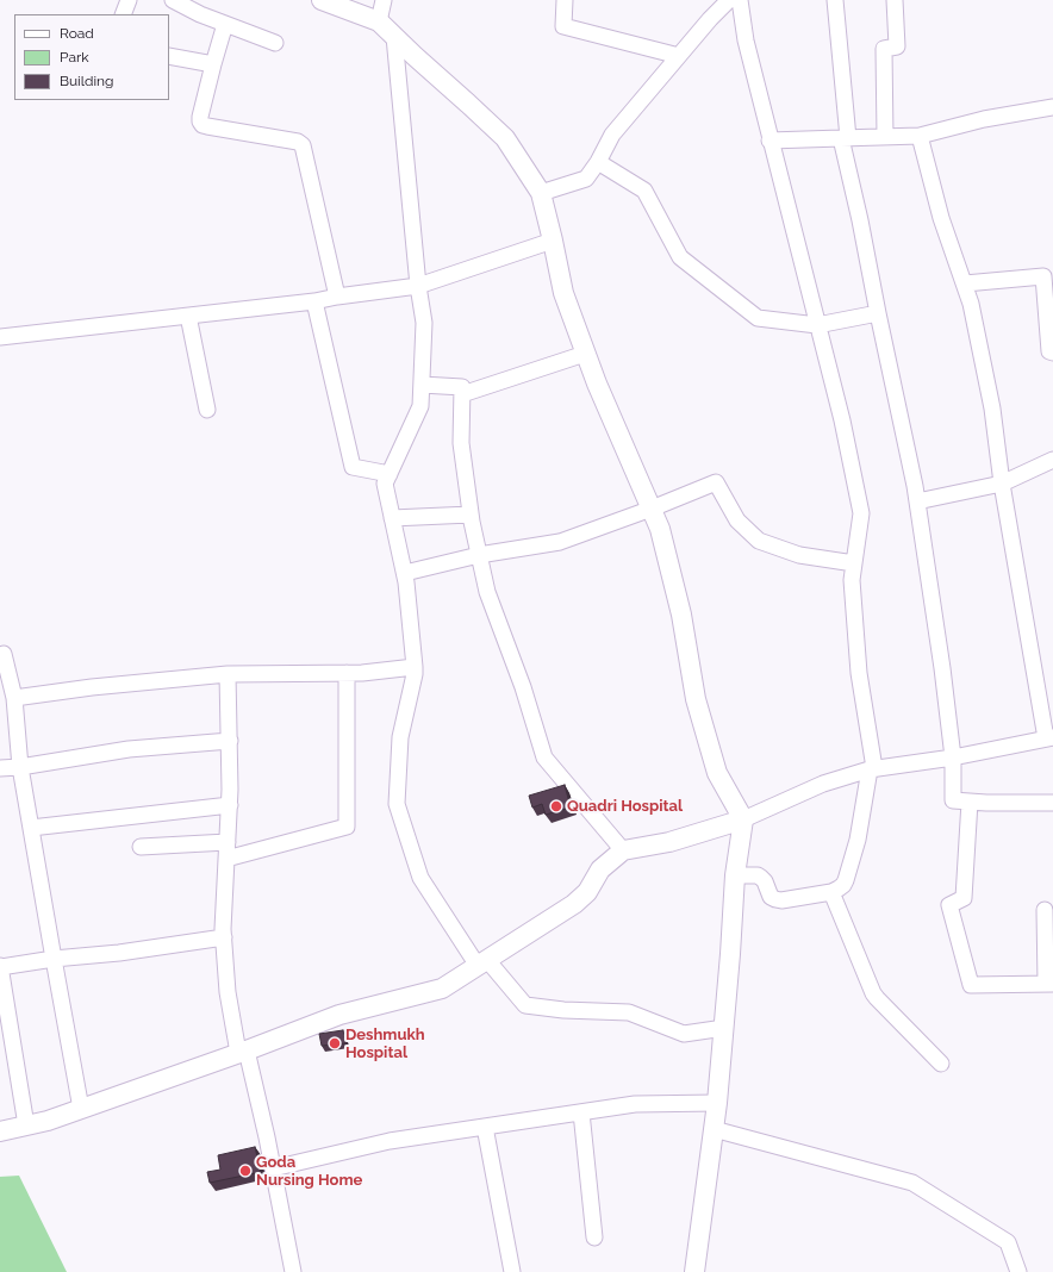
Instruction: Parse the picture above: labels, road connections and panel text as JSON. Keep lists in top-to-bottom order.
{
  "places": ["Quadri Hospital", "Deshmukh Hospital", "Goda Nursing Home"],
  "legend": ["Road", "Park", "Building"]
}
